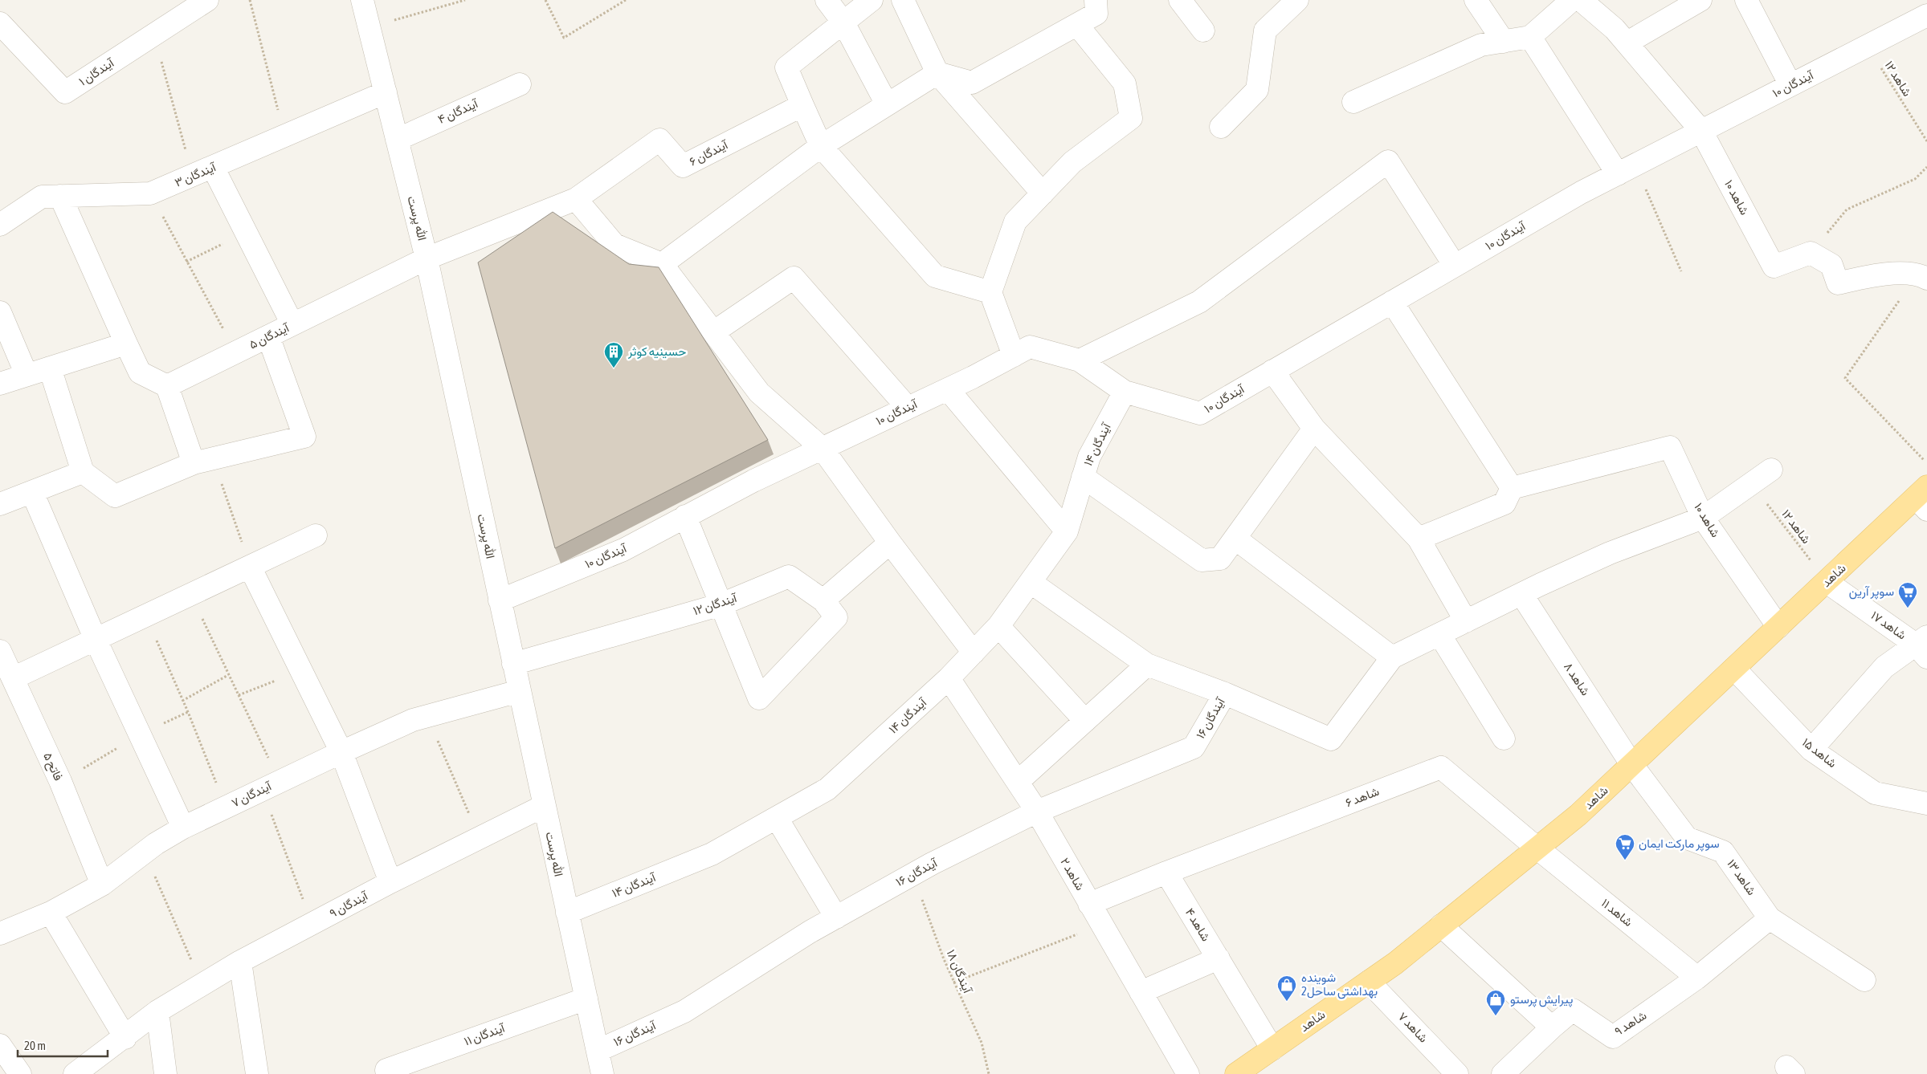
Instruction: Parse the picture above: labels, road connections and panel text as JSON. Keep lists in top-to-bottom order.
{
  "streets": {
    "main road": ["شاهد"],
    "street": [
      "آیندگان ۱",
      "آیندگان ۱۰",
      "آیندگان ۴",
      "آیندگان ۶",
      "آیندگان ۳",
      "شاهد ۱۰",
      "الله پرست",
      "آیندگان ۵",
      "آیندگان ۱۴",
      "آیندگان ۱۲",
      "شاهد ۱۷",
      "شاهد ۸",
      "آیندگان ۱۶",
      "شاهد ۱۵",
      "فاتح ۵",
      "آیندگان ۷",
      "شاهد ۶",
      "شاهد ۲",
      "شاهد ۱۳",
      "آیندگان ۹",
      "شاهد ۱۱",
      "شاهد ۴",
      "شاهد ۹",
      "شاهد ۷",
      "آیندگان ۱۱"
    ],
    "path": ["شاهد ۱۲", "آیندگان ۱۸"]
  },
  "crossings": [
    ["شاهد ۱۲", "آیندگان ۱۰"],
    ["شاهد ۱۲", "شاهد"],
    ["شاهد ۱۲", "شاهد ۱۷"],
    ["آیندگان ۱۰", "شاهد ۱۰"],
    ["آیندگان ۱۰", "الله پرست"],
    ["آیندگان ۱۰", "آیندگان ۱۴"],
    ["آیندگان ۴", "الله پرست"],
    ["آیندگان ۶", "الله پرست"],
    ["آیندگان ۶", "آیندگان ۵"],
    ["آیندگان ۳", "الله پرست"],
    ["شاهد ۱۰", "شاهد"],
    ["الله پرست", "آیندگان ۵"],
    ["الله پرست", "آیندگان ۱۴"],
    ["الله پرست", "آیندگان ۱۲"],
    ["الله پرست", "آیندگان ۱۶"],
    ["الله پرست", "آیندگان ۷"],
    ["الله پرست", "آیندگان ۹"],
    ["الله پرست", "آیندگان ۱۱"],
    ["آیندگان ۱۴", "شاهد ۲"],
    ["شاهد", "شاهد ۱۷"],
    ["شاهد", "شاهد ۸"],
    ["شاهد", "شاهد ۱۵"],
    ["شاهد", "شاهد ۶"],
    ["شاهد", "شاهد ۱۳"],
    ["شاهد", "شاهد ۱۱"],
    ["شاهد", "شاهد ۴"],
    ["شاهد", "شاهد ۷"],
    ["شاهد ۸", "شاهد ۱۳"],
    ["آیندگان ۱۶", "شاهد ۲"],
    ["آیندگان ۱۶", "آیندگان ۱۸"],
    ["فاتح ۵", "آیندگان ۷"],
    ["شاهد ۶", "شاهد ۱۱"],
    ["شاهد ۶", "شاهد ۴"],
    ["شاهد ۱۳", "شاهد ۹"],
    ["شاهد ۱۱", "شاهد ۹"]
  ],
  "places": {
    "building": ["حسینیه کوثر"],
    "supermarket": ["سوپر آرین", "سوپر مارکت ایمان"],
    "shop": ["شوینده بهداشتی ساحل2", "پیرایش پرستو"]
  },
  "scale_bar": "20 m"
}
